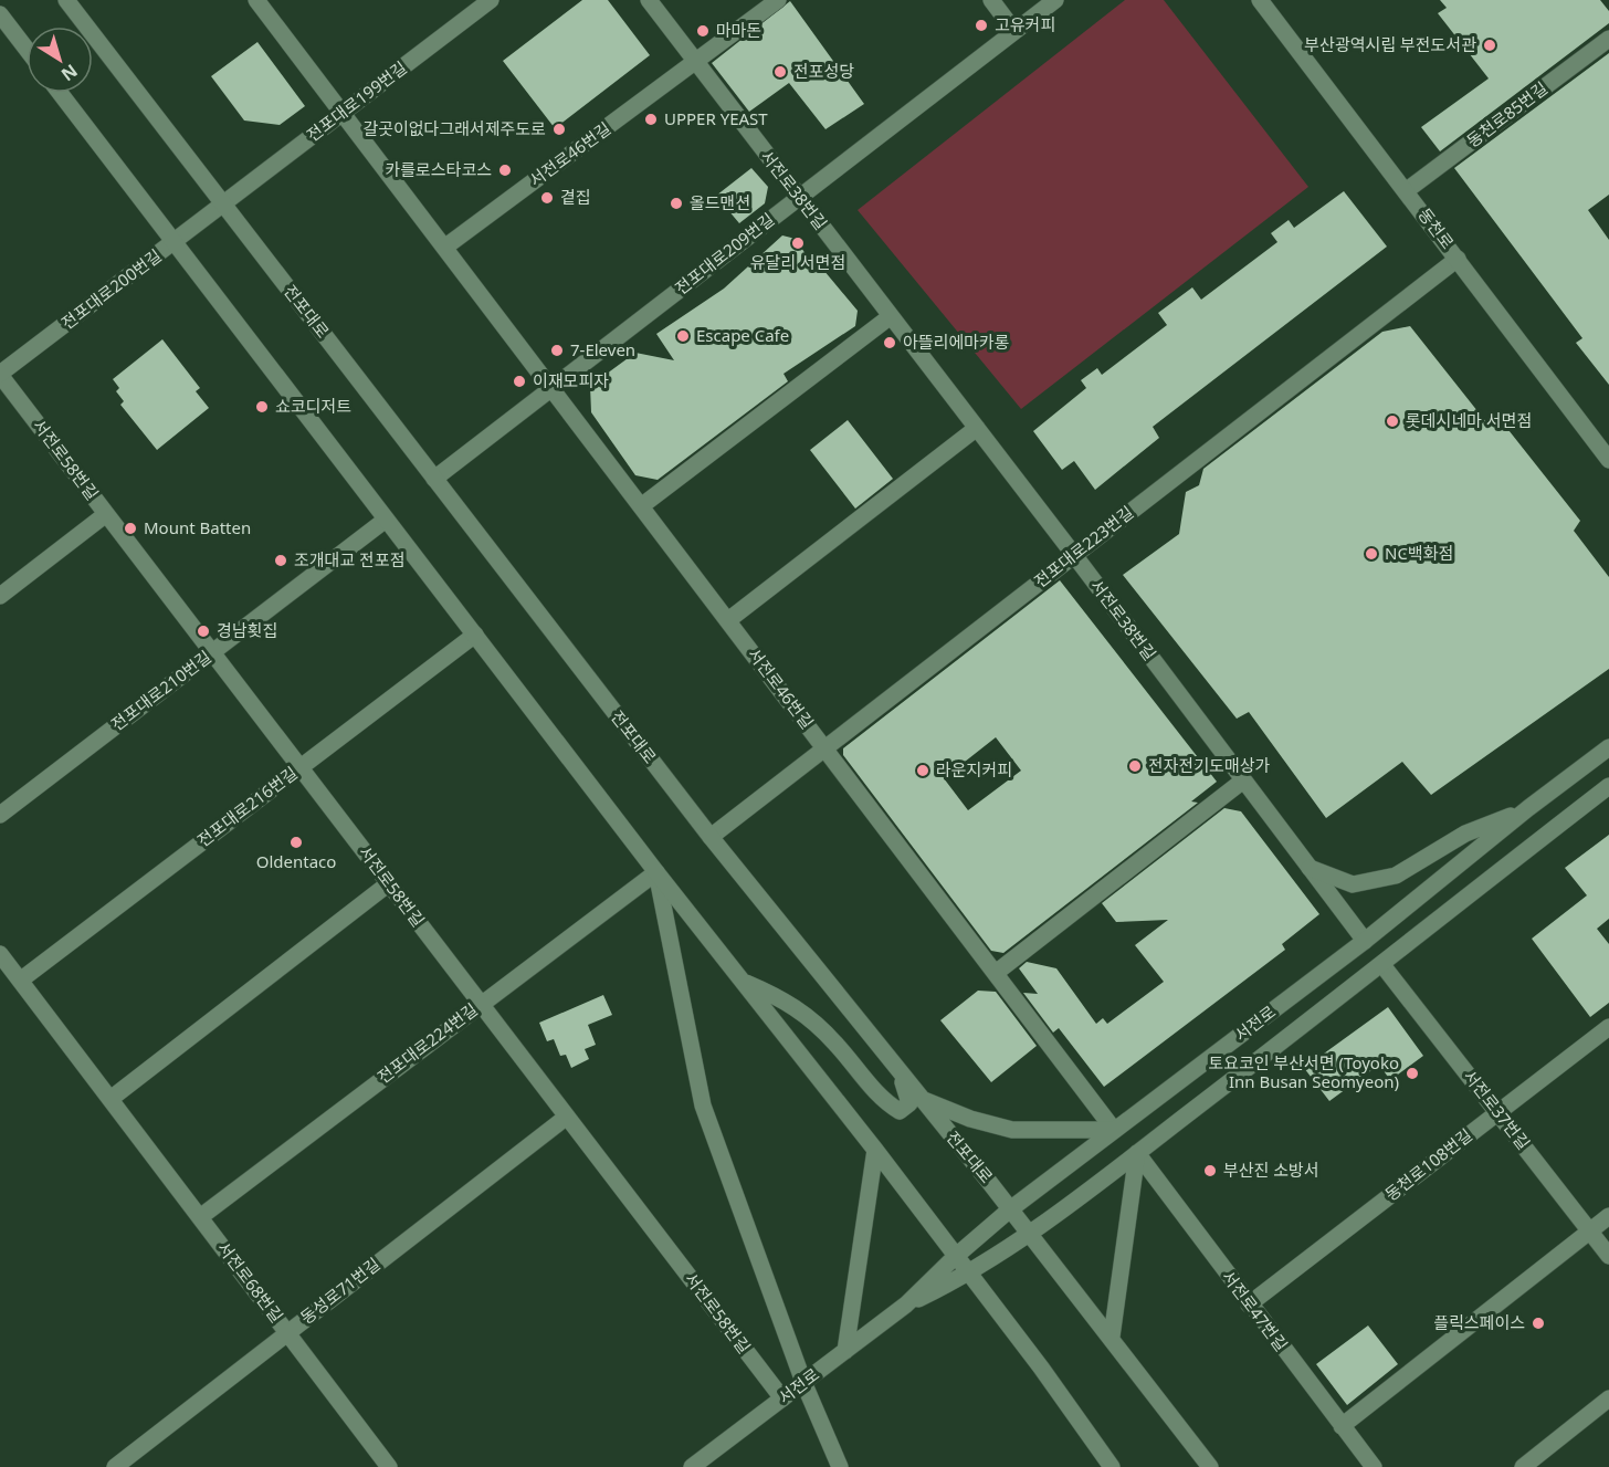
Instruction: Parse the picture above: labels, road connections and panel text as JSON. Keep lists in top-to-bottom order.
{
  "streets": {
    "street": [
      "전포대로199번길",
      "동천로85번길",
      "서전로46번길",
      "서전로38번길",
      "동천로",
      "전포대로209번길",
      "전포대로200번길",
      "전포대로",
      "서전로58번길",
      "전포대로223번길",
      "전포대로210번길",
      "전포대로216번길",
      "서전로",
      "전포대로224번길",
      "서전로37번길",
      "동천로108번길",
      "서전로68번길",
      "동성로71번길",
      "서전로47번길"
    ]
  },
  "crossings": [
    ["전포대로199번길", "서전로46번길"],
    ["전포대로199번길", "전포대로200번길"],
    ["전포대로199번길", "전포대로"],
    ["동천로85번길", "동천로"],
    ["서전로46번길", "서전로38번길"],
    ["서전로46번길", "전포대로209번길"],
    ["서전로46번길", "전포대로223번길"],
    ["서전로46번길", "서전로"],
    ["서전로38번길", "전포대로209번길"],
    ["서전로38번길", "전포대로223번길"],
    ["서전로38번길", "서전로"],
    ["동천로", "전포대로223번길"],
    ["전포대로209번길", "전포대로"],
    ["전포대로200번길", "전포대로"],
    ["전포대로200번길", "서전로58번길"],
    ["전포대로", "전포대로223번길"],
    ["전포대로", "서전로"],
    ["서전로58번길", "전포대로210번길"],
    ["서전로58번길", "전포대로216번길"],
    ["서전로58번길", "서전로"],
    ["서전로58번길", "전포대로224번길"],
    ["서전로58번길", "동성로71번길"],
    ["전포대로216번길", "서전로68번길"],
    ["서전로", "서전로37번길"],
    ["서전로", "서전로47번길"],
    ["전포대로224번길", "서전로68번길"],
    ["서전로37번길", "동천로108번길"],
    ["동천로108번길", "서전로47번길"],
    ["서전로68번길", "동성로71번길"]
  ],
  "places": [
    "고유커피",
    "마마돈",
    "부산광역시립 부전도서관",
    "전포성당",
    "UPPER YEAST",
    "갈곳이없다그래서제주도로",
    "카를로스타코스",
    "곁집",
    "올드맨션",
    "유달리 서면점",
    "Escape Cafe",
    "아뜰리에마카롱",
    "7-Eleven",
    "이재모피자",
    "쇼코디저트",
    "롯데시네마 서면점",
    "Mount Batten",
    "NC백화점",
    "조개대교 전포점",
    "경남횟집",
    "전자전기도매상가",
    "라운지커피",
    "Oldentaco",
    "토요코인 부산서면 (Toyoko Inn Busan Seomyeon)",
    "부산진 소방서",
    "플릭스페이스"
  ],
  "north": "bottom right"
}
